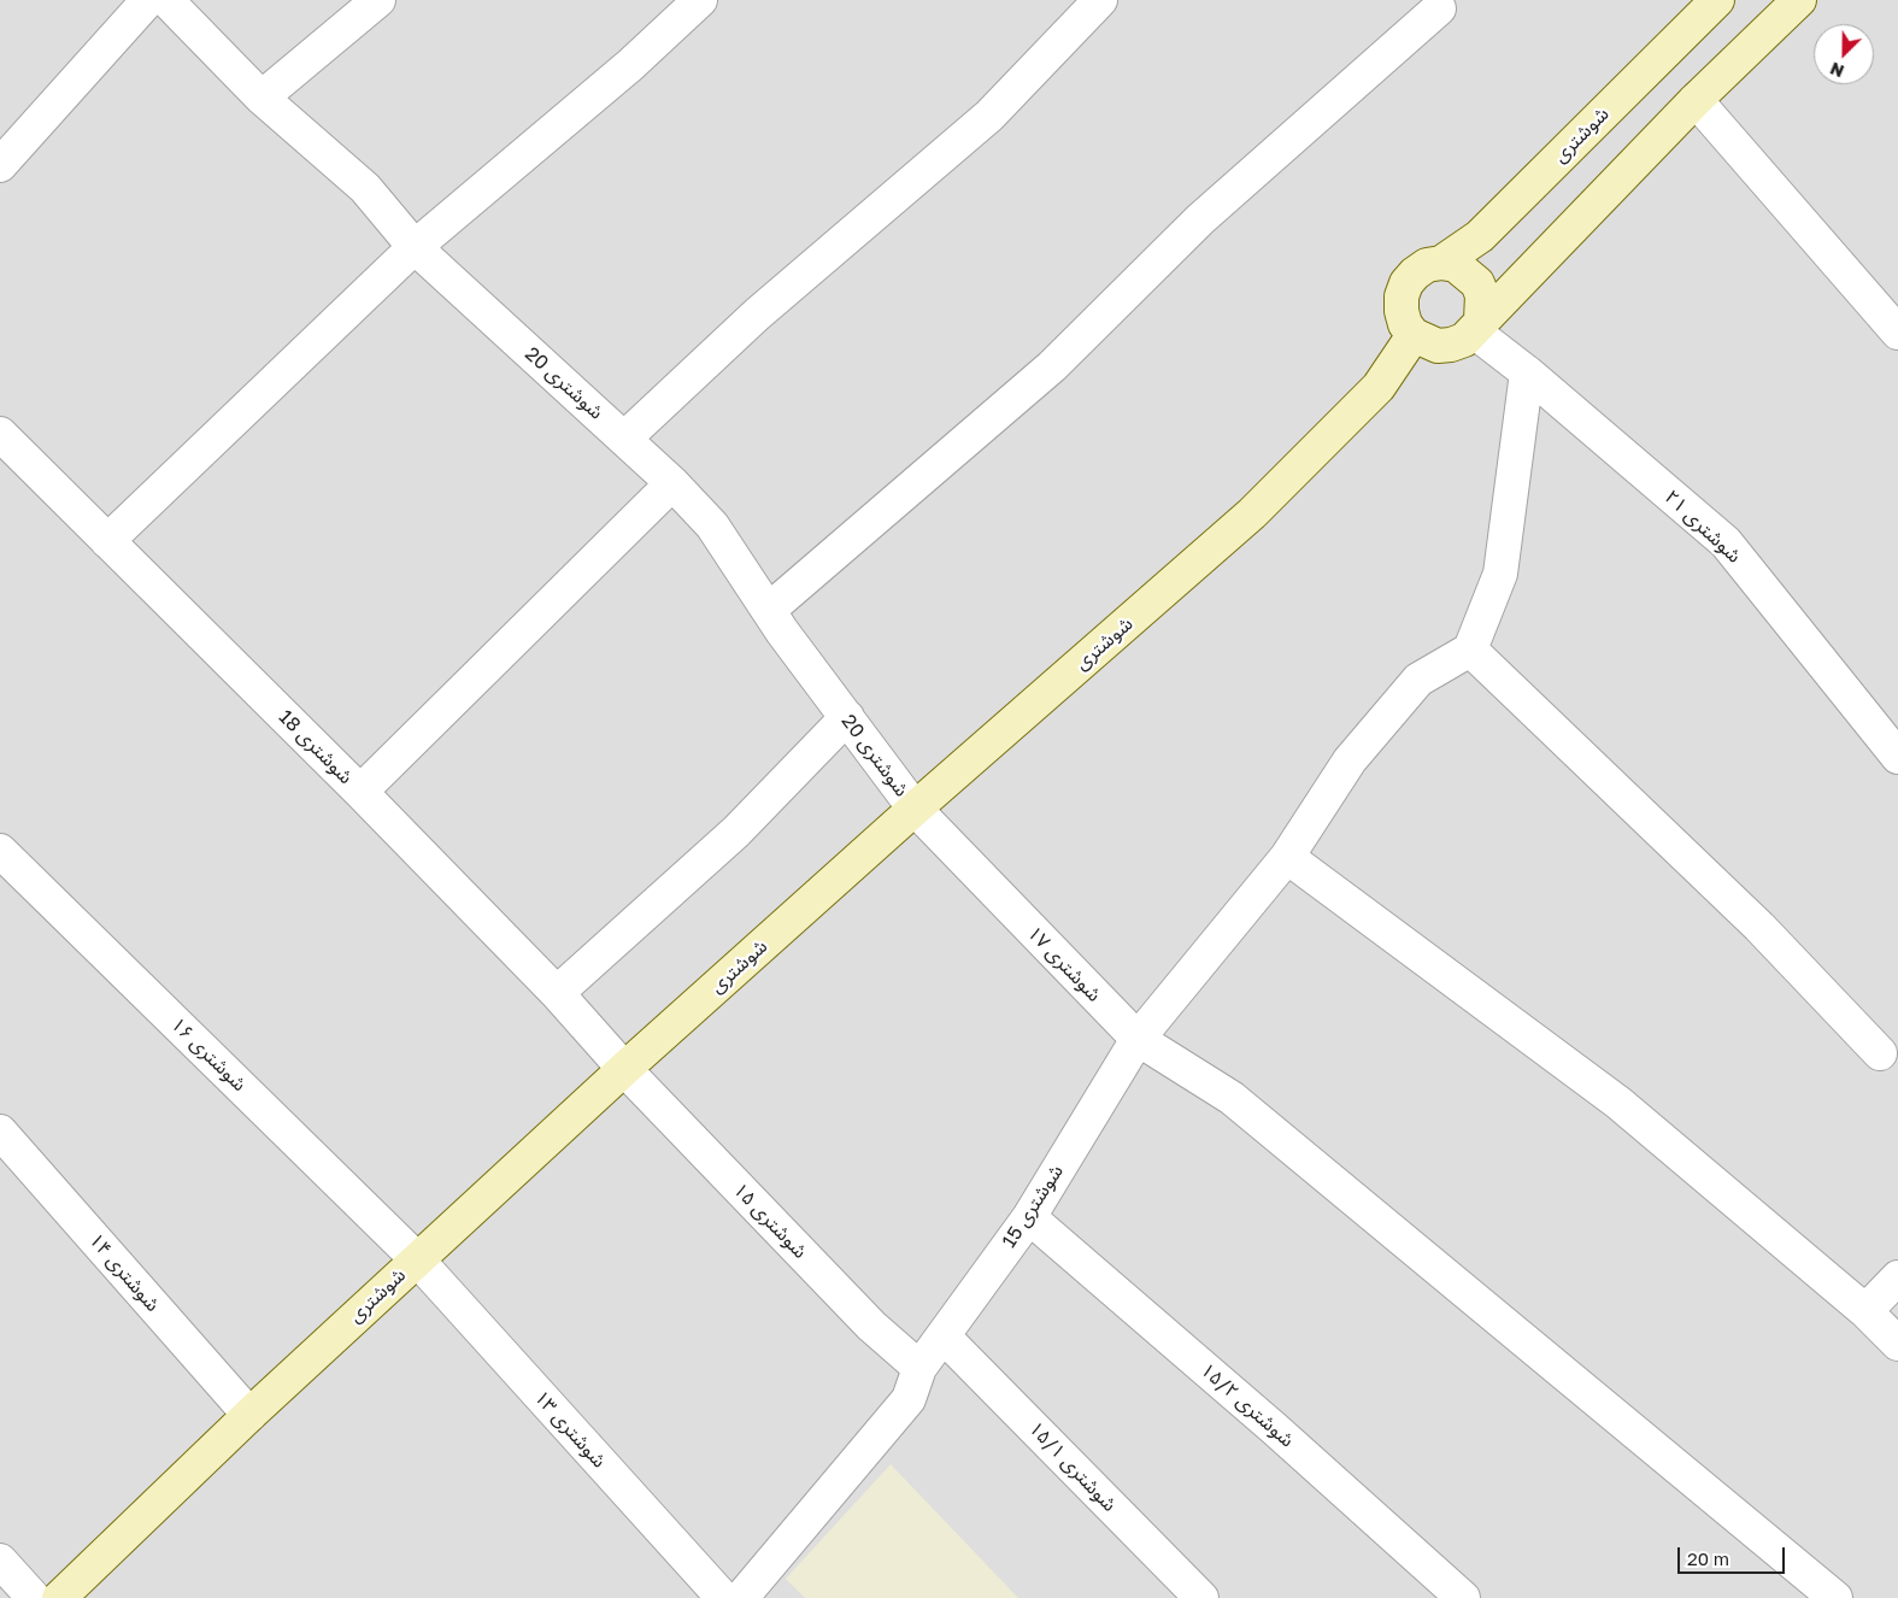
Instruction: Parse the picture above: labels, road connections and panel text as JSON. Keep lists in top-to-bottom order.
{
  "streets": {
    "street": [
      "شوشتری",
      "شوشتری 20",
      "شوشتری ۲۱",
      "شوشتری 18",
      "شوشتری ۱۷",
      "شوشتری ۱۶",
      "شوشتری 15",
      "شوشتری ۱۵",
      "شوشتری ۱۴",
      "شوشتری ۱۵/۲",
      "شوشتری ۱۳",
      "شوشتری ۱۵/۱"
    ]
  },
  "crossings": [
    ["شوشتری", "شوشتری 20"],
    ["شوشتری", "شوشتری ۲۱"],
    ["شوشتری", "شوشتری 18"],
    ["شوشتری", "شوشتری ۱۷"],
    ["شوشتری", "شوشتری ۱۶"],
    ["شوشتری", "شوشتری ۱۵"],
    ["شوشتری", "شوشتری ۱۴"],
    ["شوشتری", "شوشتری ۱۳"],
    ["شوشتری 20", "شوشتری ۱۷"],
    ["شوشتری 18", "شوشتری ۱۵"],
    ["شوشتری ۱۷", "شوشتری 15"],
    ["شوشتری ۱۶", "شوشتری ۱۳"],
    ["شوشتری 15", "شوشتری ۱۵"],
    ["شوشتری 15", "شوشتری ۱۵/۲"],
    ["شوشتری 15", "شوشتری ۱۵/۱"]
  ],
  "scale_bar": "20 m",
  "north": "bottom left"
}
